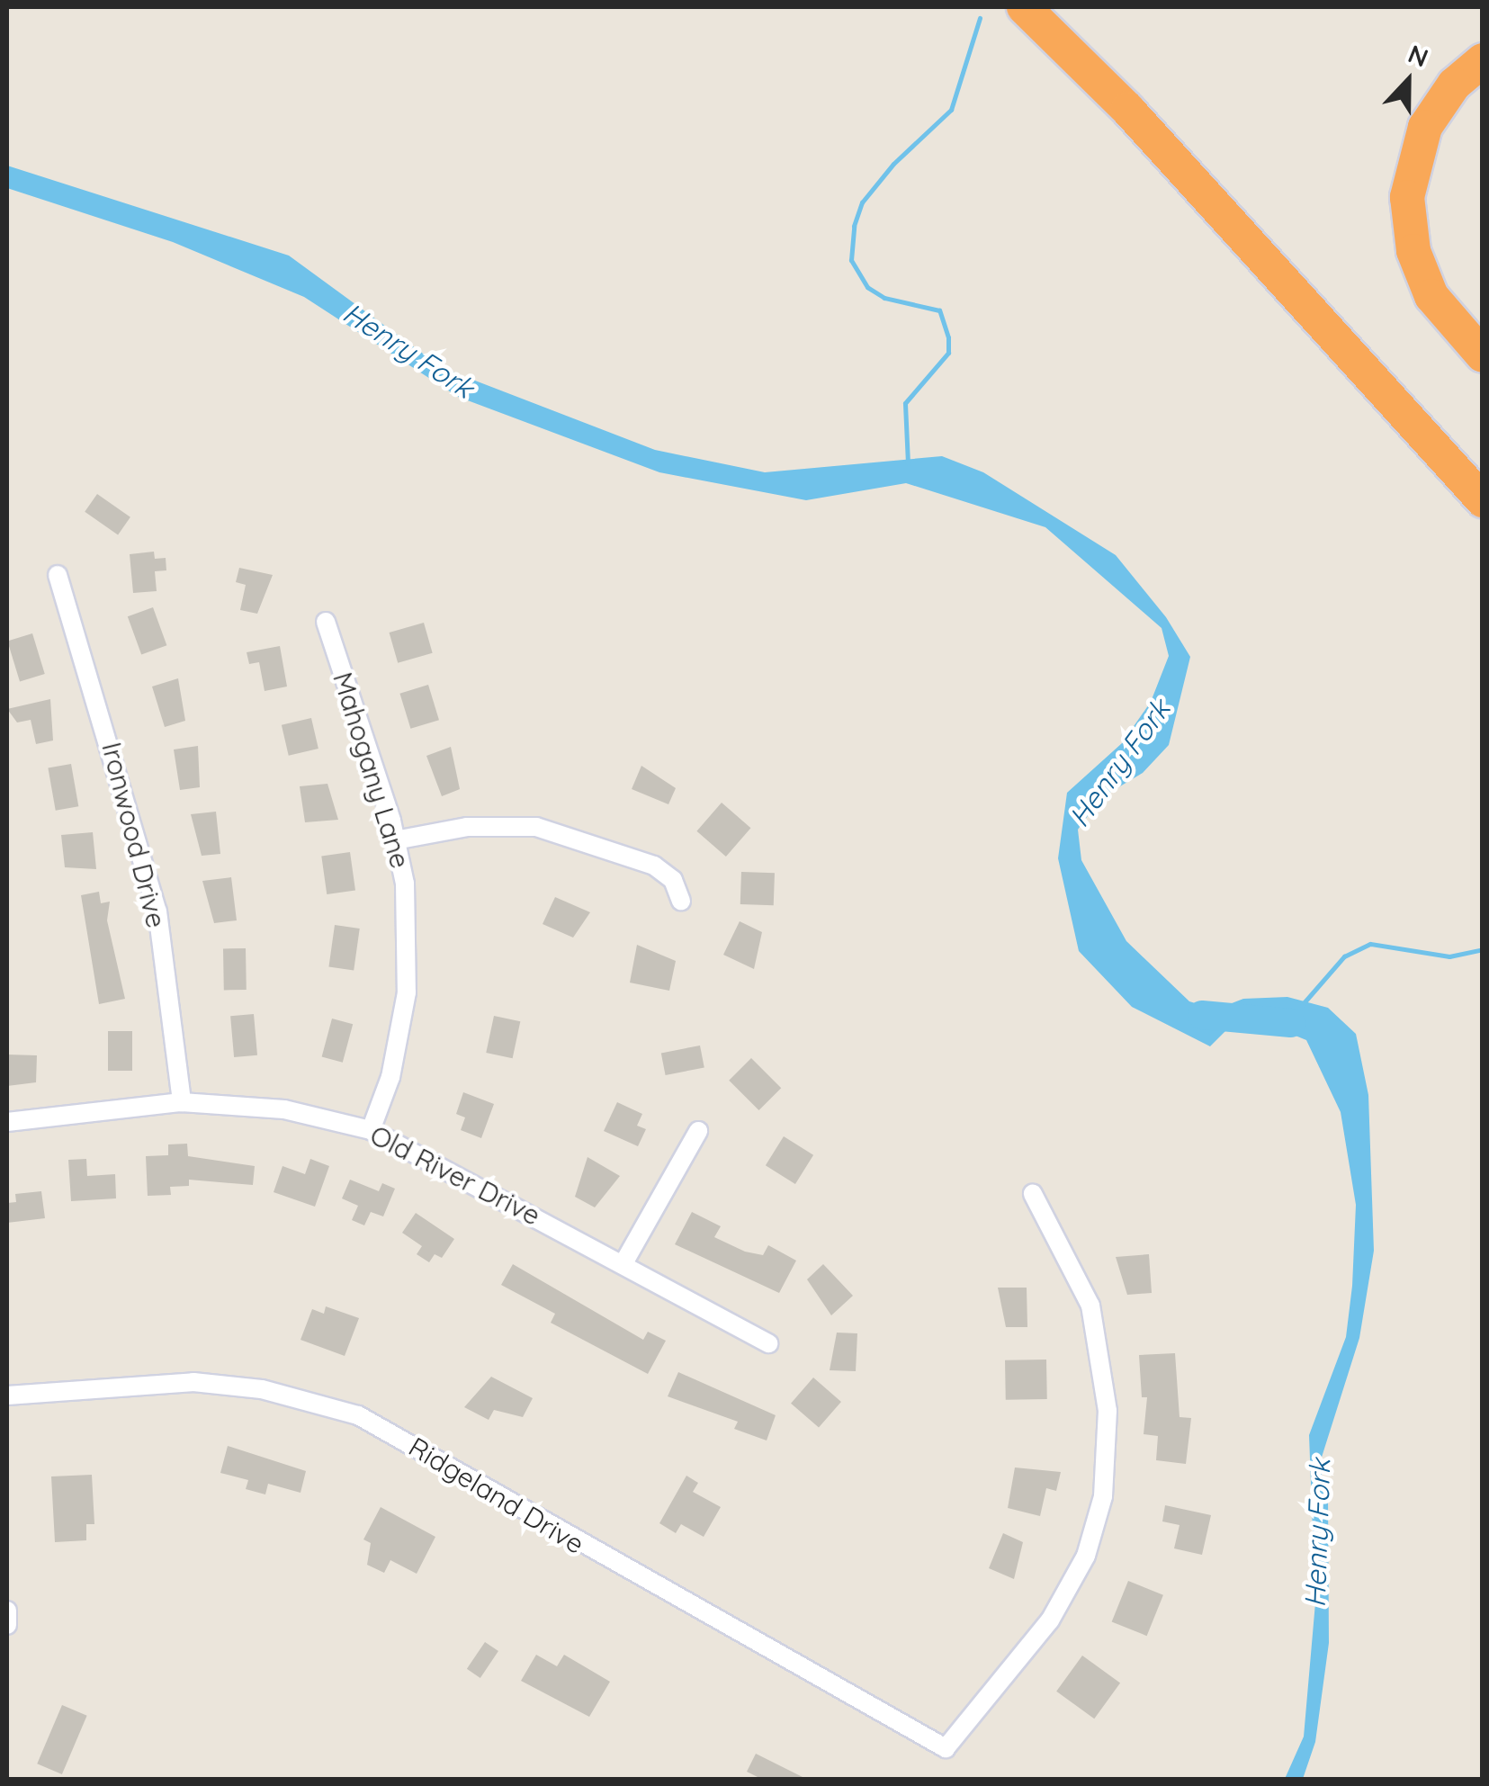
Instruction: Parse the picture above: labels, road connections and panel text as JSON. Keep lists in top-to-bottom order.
{
  "streets": {
    "street": [
      "Mahogany Lane",
      "Ironwood Drive",
      "Old River Drive",
      "Ridgeland Drive"
    ]
  },
  "crossings": [
    ["Mahogany Lane", "Old River Drive"],
    ["Ironwood Drive", "Old River Drive"]
  ],
  "water": ["Henry Fork"],
  "north": "top"
}
